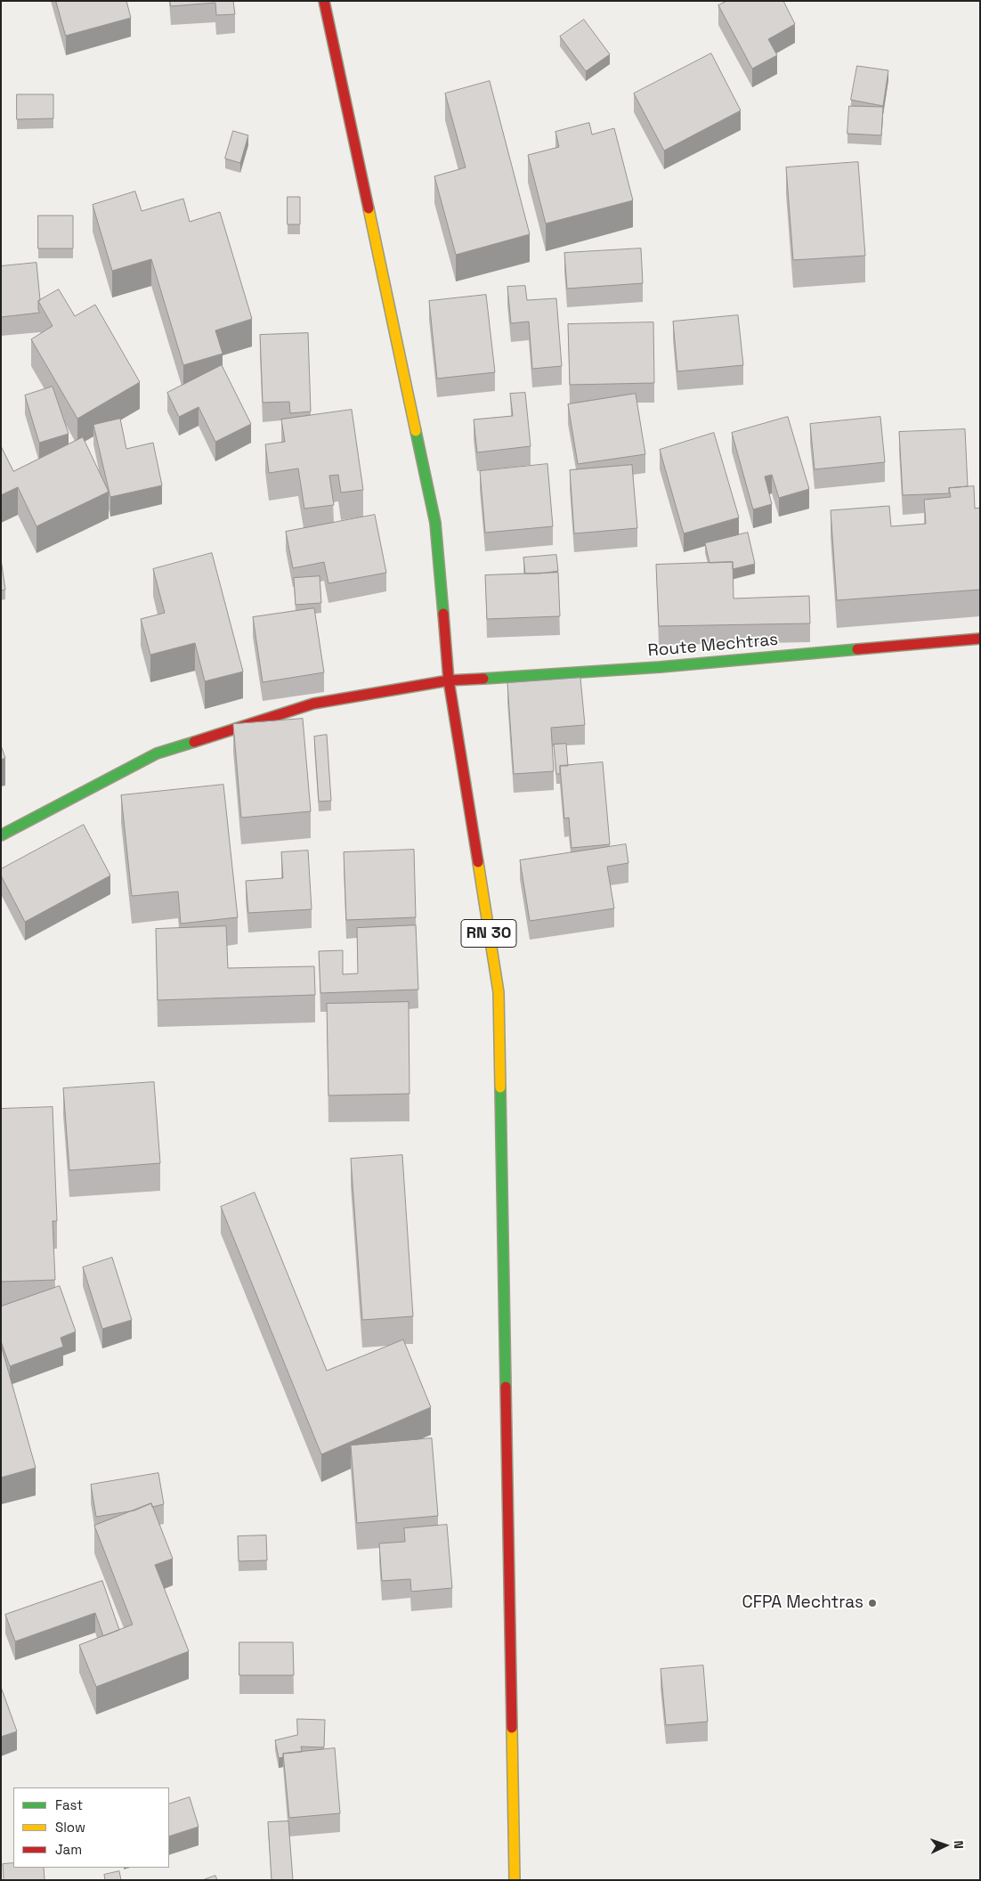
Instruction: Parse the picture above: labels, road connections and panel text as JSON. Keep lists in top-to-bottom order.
{
  "streets": {
    "main road": ["Route Mechtras", "RN 30"]
  },
  "crossings": [
    ["Route Mechtras", "RN 30"]
  ],
  "places": ["CFPA Mechtras"],
  "legend": ["Fast", "Slow", "Jam"],
  "north": "right"
}
